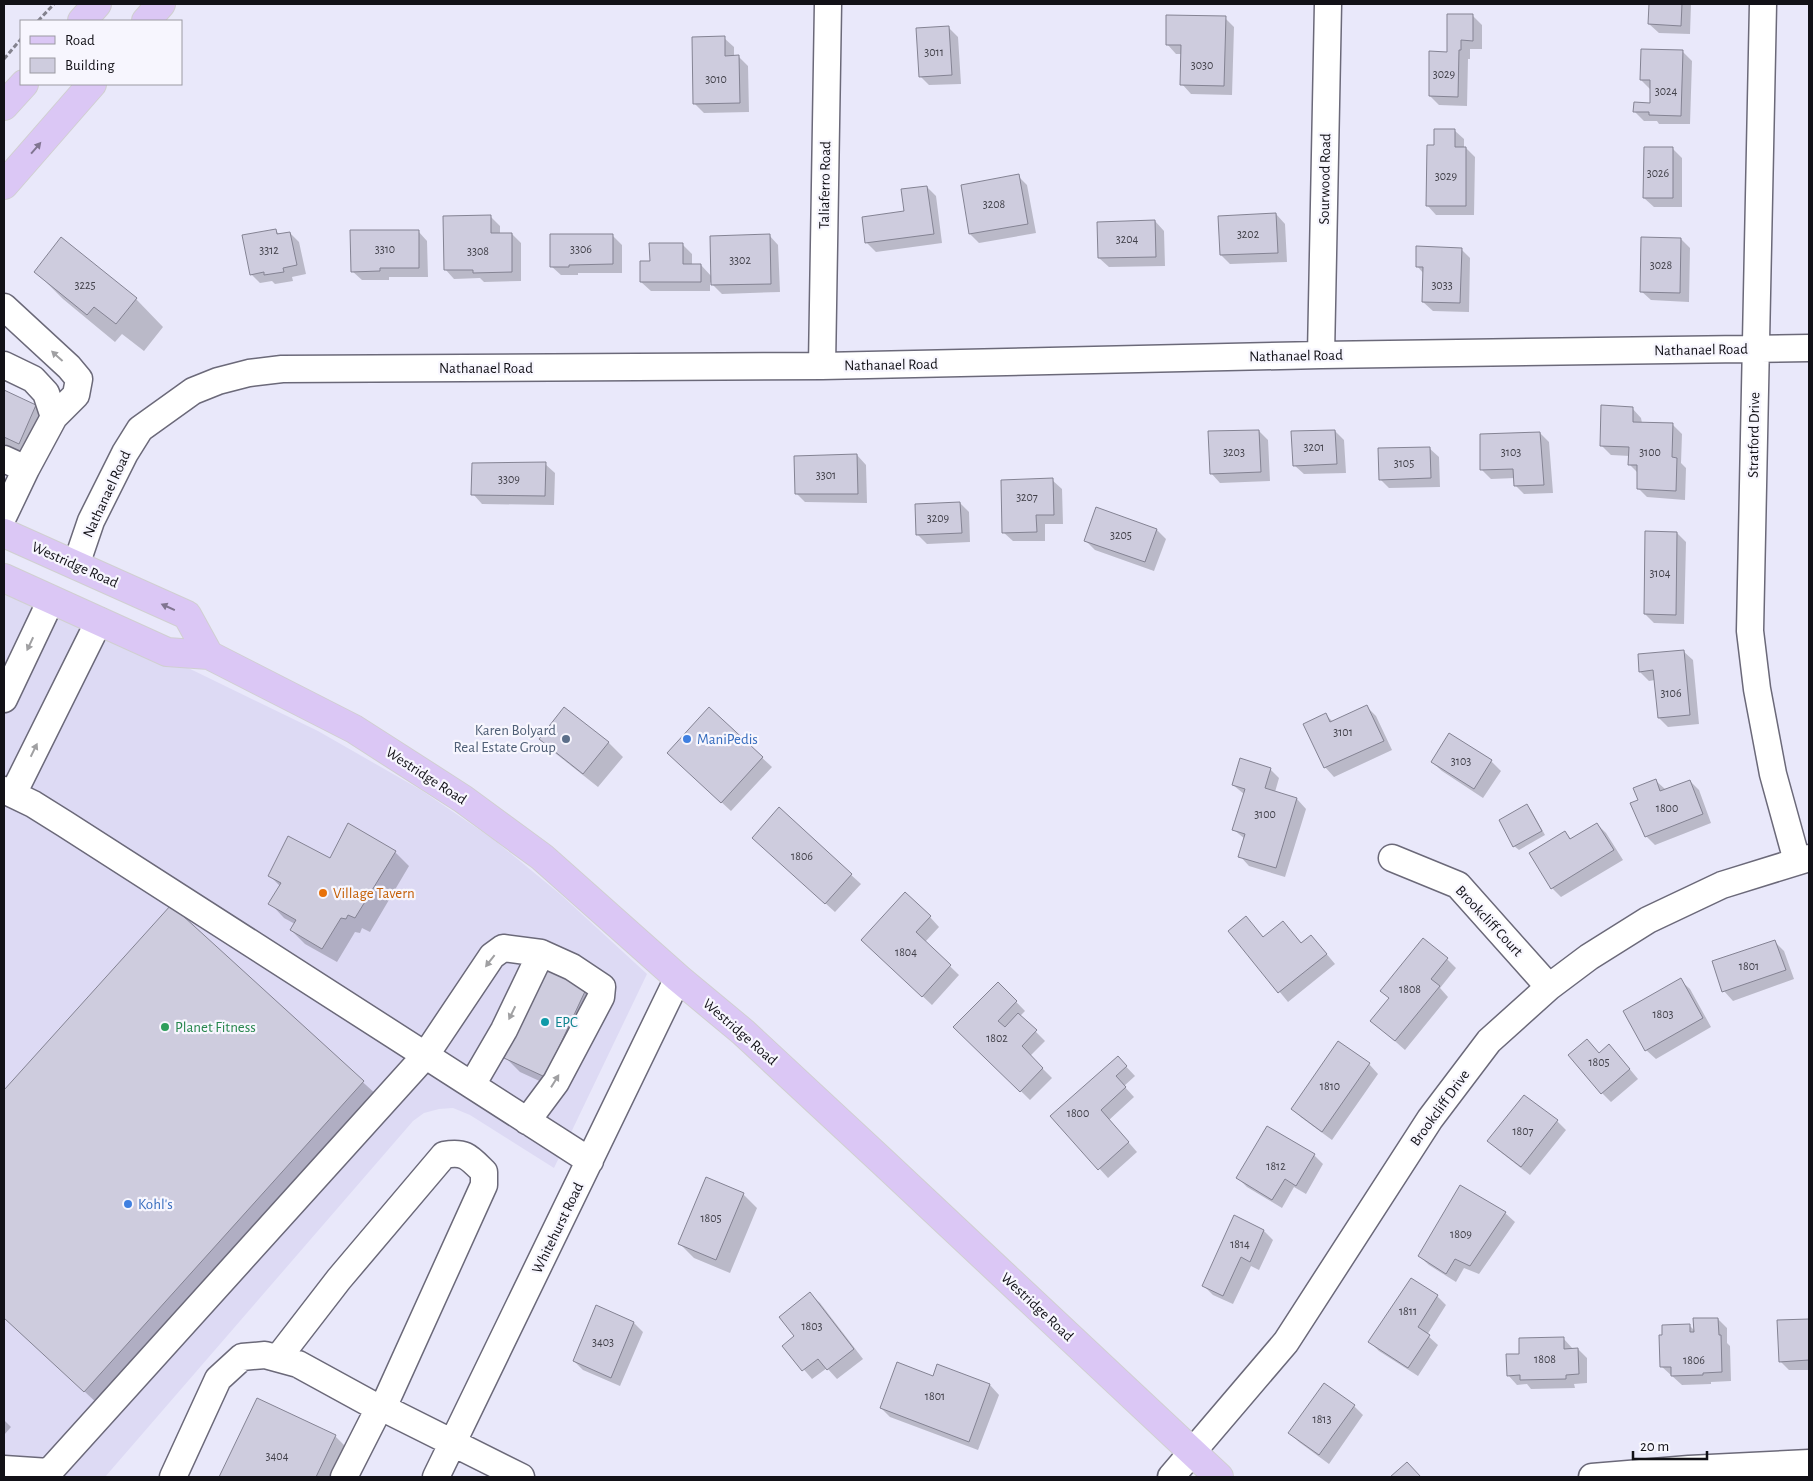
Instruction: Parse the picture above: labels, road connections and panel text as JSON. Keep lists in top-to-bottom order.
{
  "streets": {
    "main road": ["Westridge Road"],
    "street": [
      "Sourwood Road",
      "Taliaferro Road",
      "Nathanael Road",
      "Stratford Drive",
      "Brookcliff Court",
      "Brookcliff Drive",
      "Whitehurst Road"
    ]
  },
  "crossings": [
    ["Sourwood Road", "Nathanael Road"],
    ["Taliaferro Road", "Nathanael Road"],
    ["Nathanael Road", "Stratford Drive"],
    ["Nathanael Road", "Westridge Road"],
    ["Stratford Drive", "Brookcliff Drive"],
    ["Westridge Road", "Brookcliff Drive"],
    ["Westridge Road", "Whitehurst Road"],
    ["Brookcliff Court", "Brookcliff Drive"]
  ],
  "places": [
    "Karen Bolyard Real Estate Group",
    "ManiPedis",
    "Village Tavern",
    "EPC",
    "Planet Fitness",
    "Kohl's"
  ],
  "house_numbers": [
    "3011",
    "3030",
    "3029",
    "3010",
    "3024",
    "3026",
    "3029",
    "3208",
    "3202",
    "3204",
    "3310",
    "3306",
    "3312",
    "3308",
    "3302",
    "3028",
    "3225",
    "3033",
    "3201",
    "3203",
    "3103",
    "3100",
    "3105",
    "3301",
    "3309",
    "3207",
    "3209",
    "3205",
    "3104",
    "3106",
    "3101",
    "3103",
    "1800",
    "3100",
    "1806",
    "1804",
    "1801",
    "1808",
    "1803",
    "1802",
    "1805",
    "1810",
    "1800",
    "1807",
    "1812",
    "1805",
    "1809",
    "1814",
    "1811",
    "1803",
    "3403",
    "1808",
    "1806",
    "1801",
    "1813",
    "3404"
  ],
  "legend": ["Road", "Building"],
  "scale_bar": "20 m"
}
